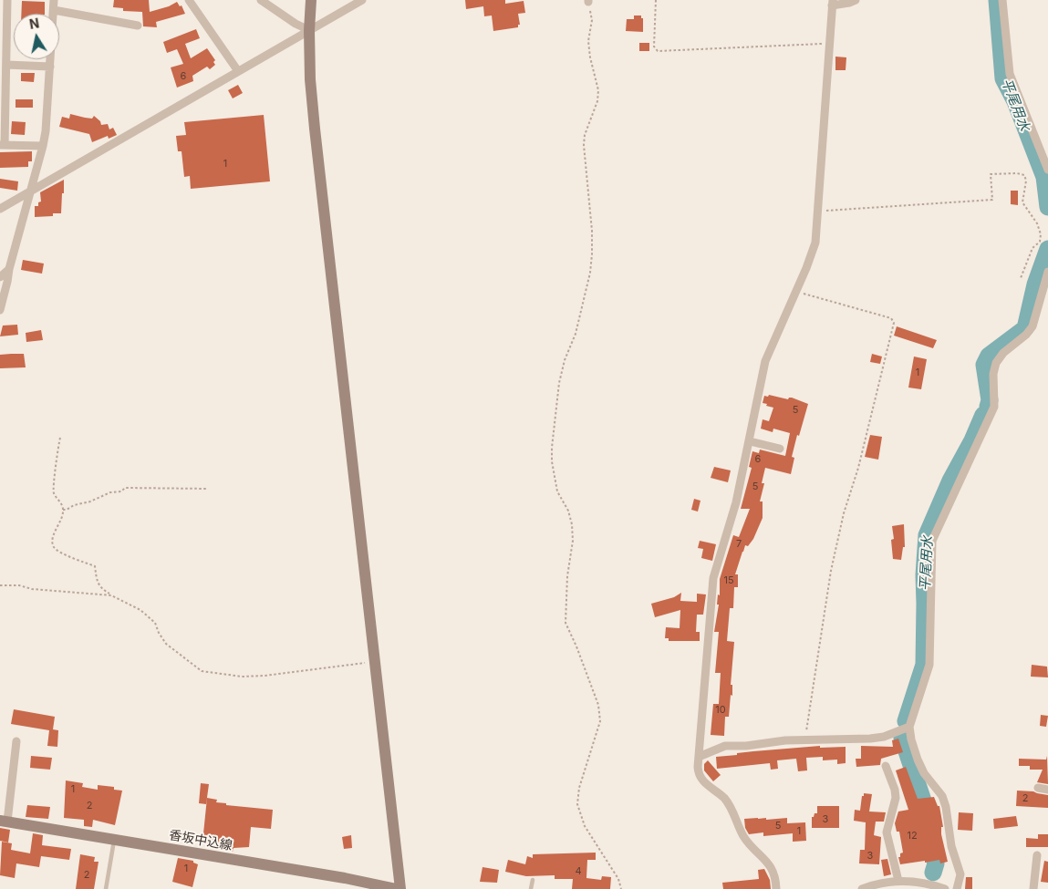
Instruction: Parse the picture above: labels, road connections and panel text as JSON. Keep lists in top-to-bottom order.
{
  "streets": {
    "street": ["香坂中込線"]
  },
  "water": ["平尾用水"],
  "house_numbers": [
    "6",
    "1",
    "1",
    "5",
    "6",
    "5",
    "7",
    "15",
    "10",
    "1",
    "2",
    "2",
    "3",
    "5",
    "1",
    "12",
    "3",
    "1",
    "4",
    "2"
  ],
  "north": "top"
}
